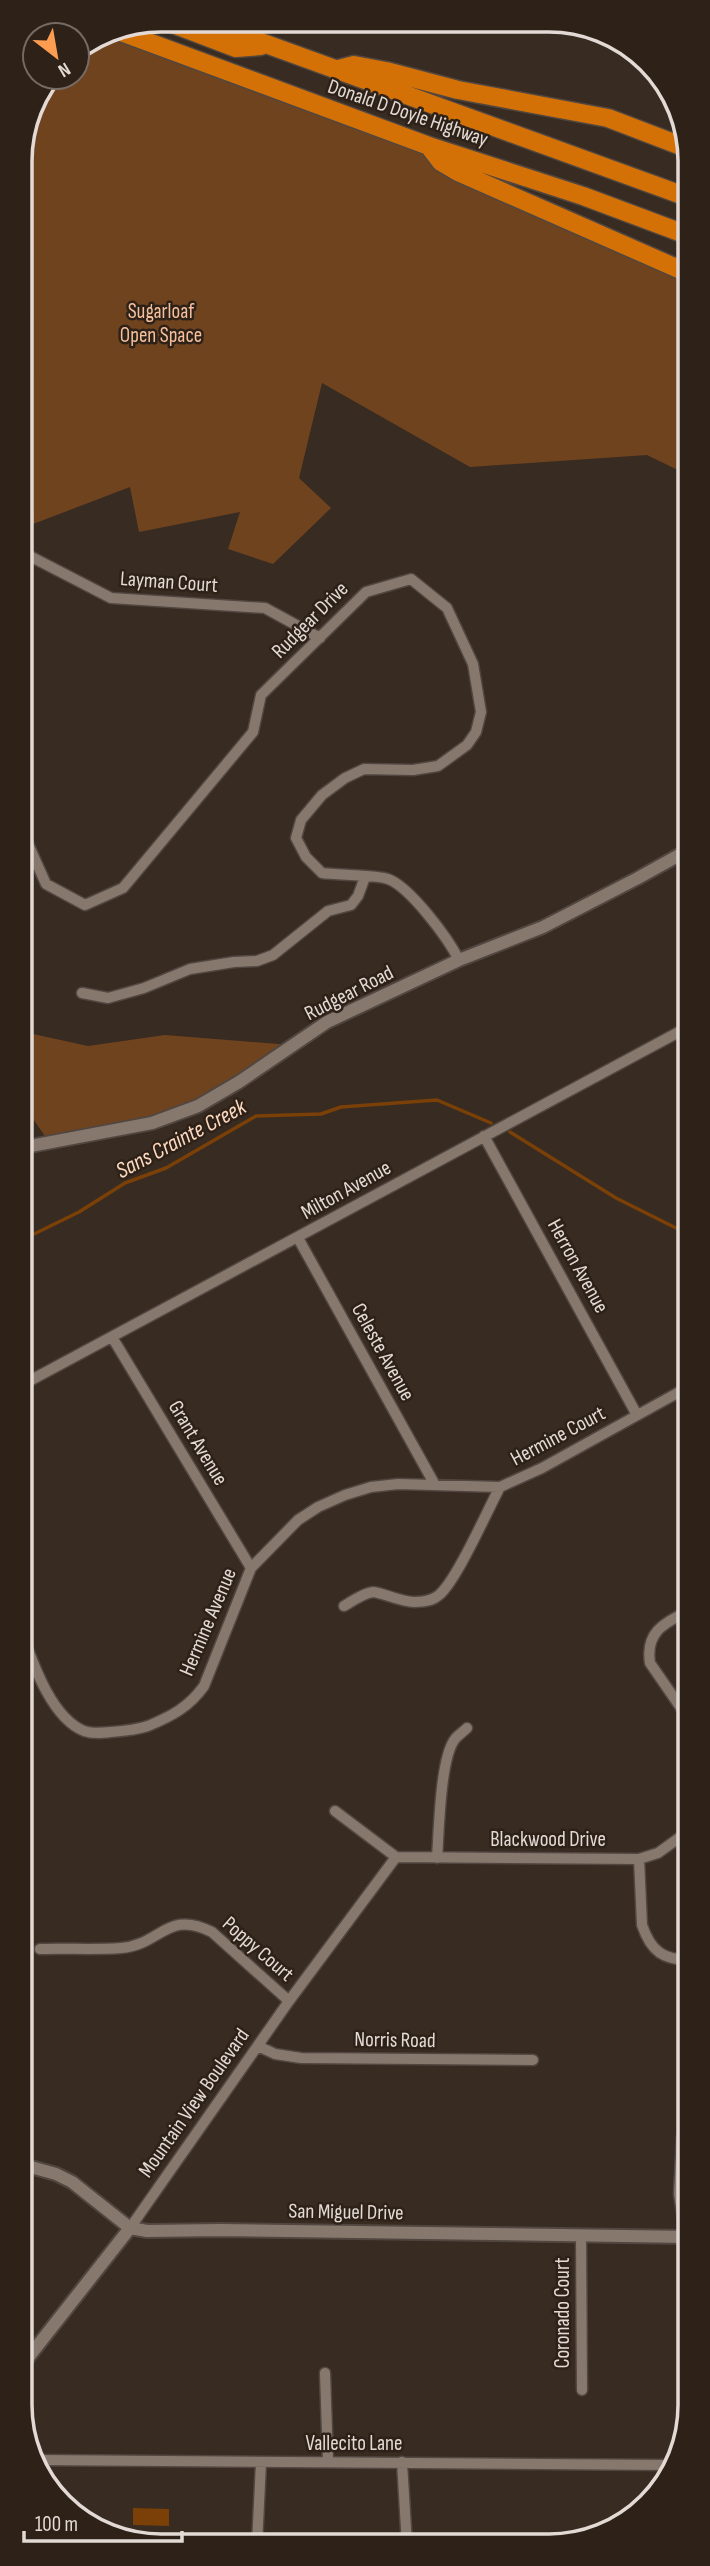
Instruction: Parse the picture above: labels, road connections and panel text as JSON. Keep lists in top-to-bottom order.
{
  "streets": {
    "highway": ["Donald D Doyle Highway"],
    "street": [
      "Layman Court",
      "Rudgear Drive",
      "Rudgear Road",
      "Milton Avenue",
      "Herron Avenue",
      "Celeste Avenue",
      "Hermine Court",
      "Grant Avenue",
      "Hermine Avenue",
      "Blackwood Drive",
      "Poppy Court",
      "Norris Road",
      "Mountain View Boulevard",
      "San Miguel Drive",
      "Coronado Court",
      "Vallecito Lane"
    ]
  },
  "crossings": [
    ["Layman Court", "Rudgear Drive"],
    ["Rudgear Drive", "Rudgear Road"],
    ["Milton Avenue", "Herron Avenue"],
    ["Milton Avenue", "Celeste Avenue"],
    ["Milton Avenue", "Grant Avenue"],
    ["Herron Avenue", "Hermine Court"],
    ["Celeste Avenue", "Hermine Court"],
    ["Celeste Avenue", "Hermine Avenue"],
    ["Hermine Court", "Hermine Avenue"],
    ["Grant Avenue", "Hermine Avenue"],
    ["Blackwood Drive", "Mountain View Boulevard"],
    ["Poppy Court", "Mountain View Boulevard"],
    ["Norris Road", "Mountain View Boulevard"],
    ["Mountain View Boulevard", "San Miguel Drive"],
    ["San Miguel Drive", "Coronado Court"]
  ],
  "water": ["Sans Crainte Creek"],
  "parks": ["Sugarloaf Open Space"],
  "scale_bar": "100 m",
  "north": "bottom right"
}
